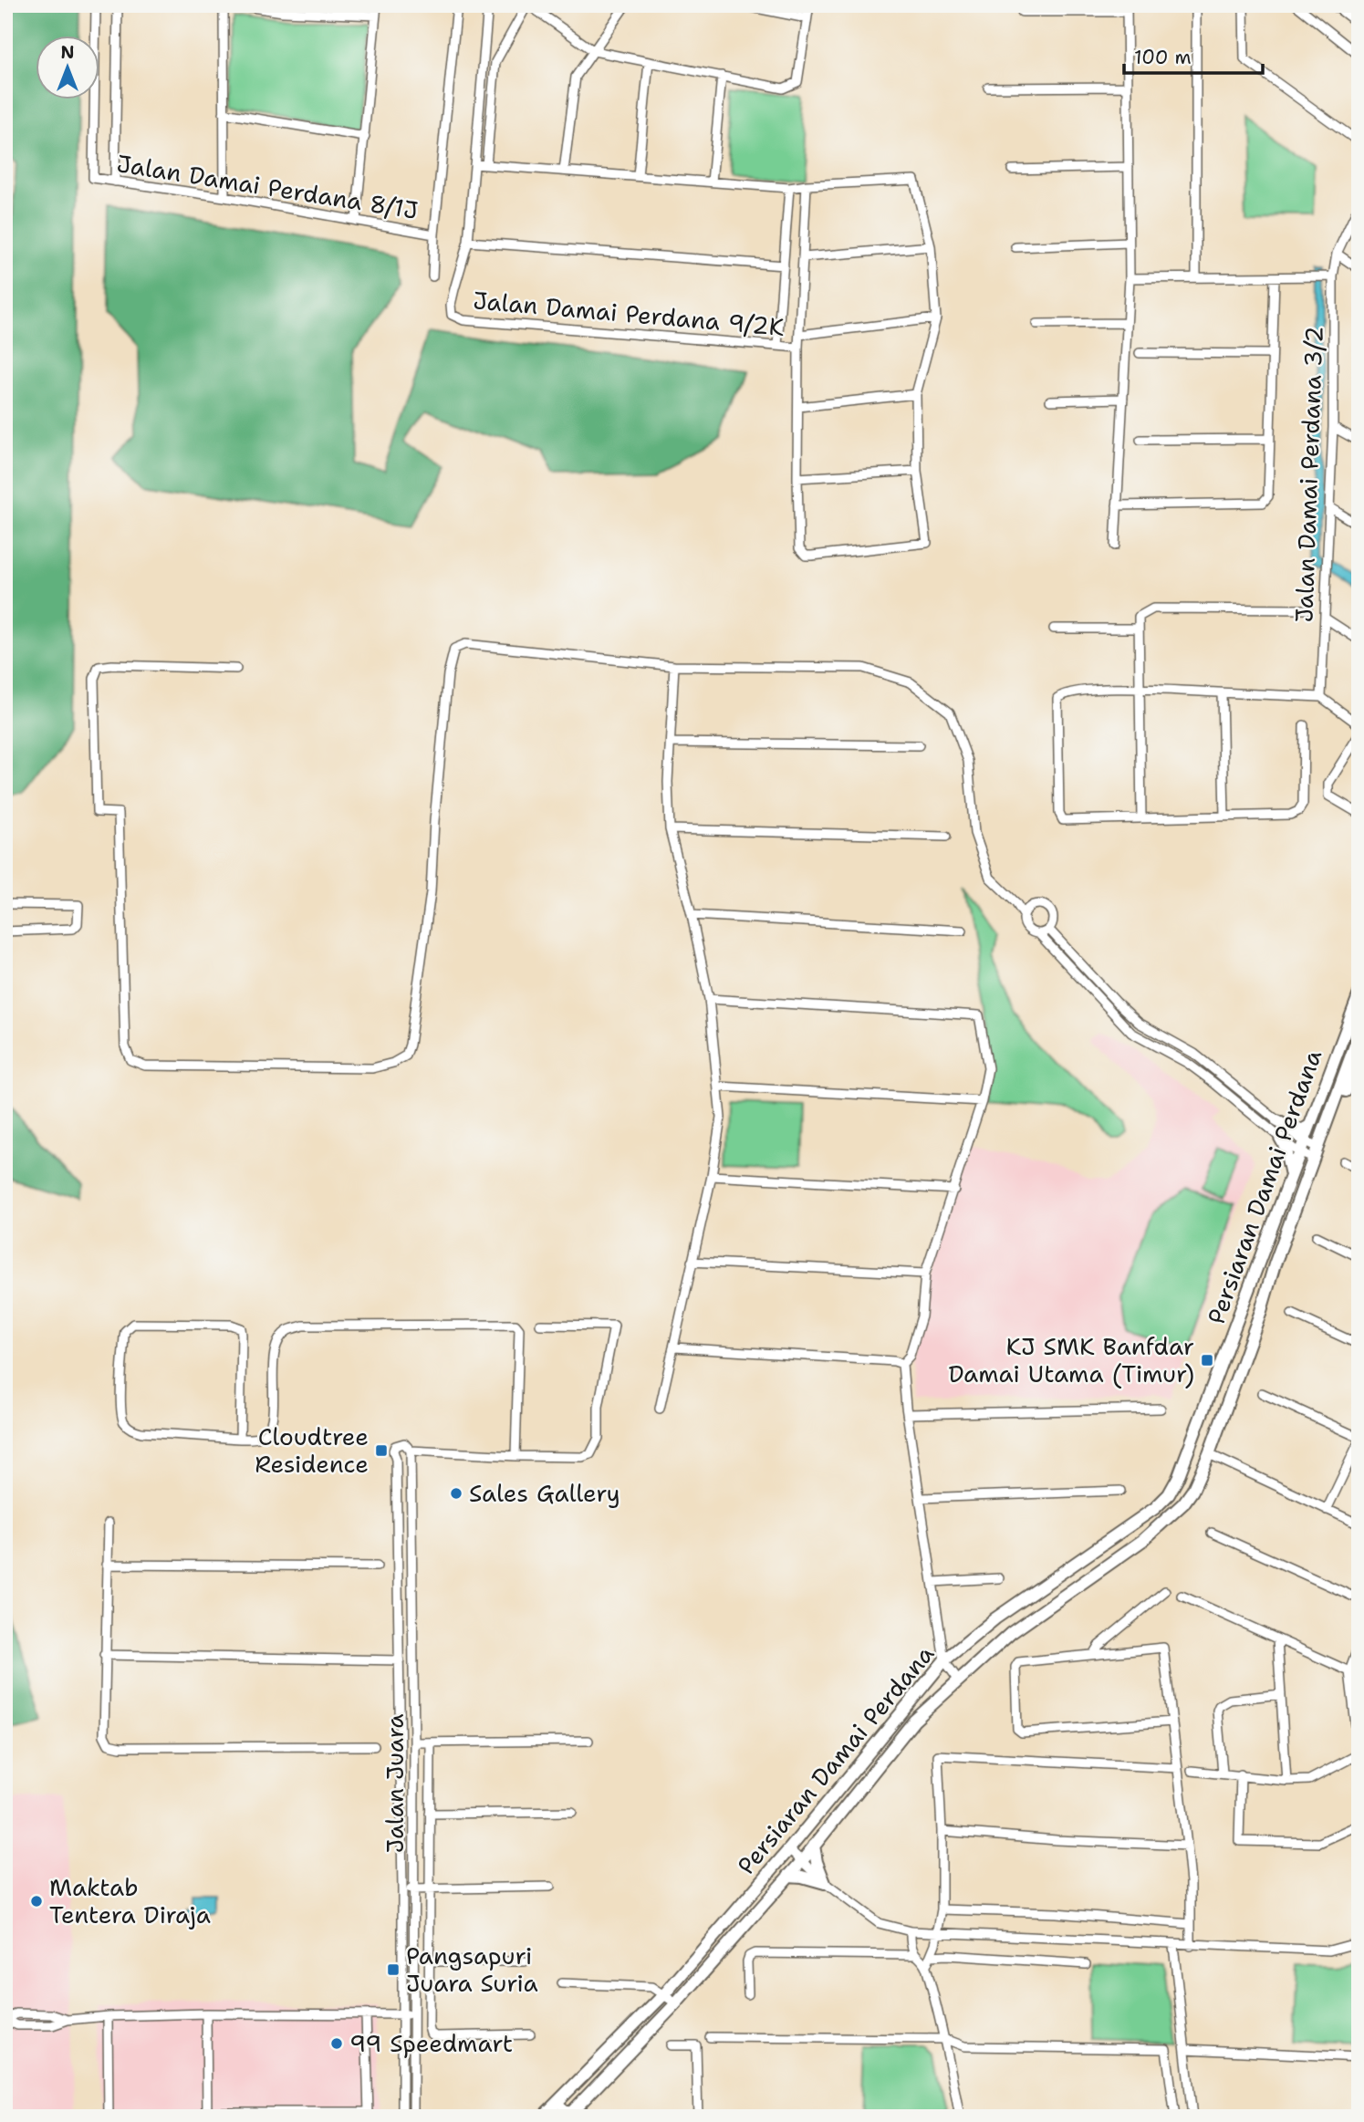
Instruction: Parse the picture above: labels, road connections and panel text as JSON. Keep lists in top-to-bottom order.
{
  "streets": {
    "main road": ["Persiaran Damai Perdana"],
    "street": [
      "Jalan Damai Perdana 8/1J",
      "Jalan Damai Perdana 9/2K",
      "Jalan Damai Perdana 3/2",
      "Jalan Juara"
    ]
  },
  "places": {
    "transit": ["KJ SMK Banfdar Damai Utama (Timur)", "Cloudtree Residence", "Pangsapuri Juara Suria"],
    "other": ["Sales Gallery", "Maktab Tentera Diraja", "99 Speedmart"]
  },
  "scale_bar": "100 m",
  "north": "top"
}
